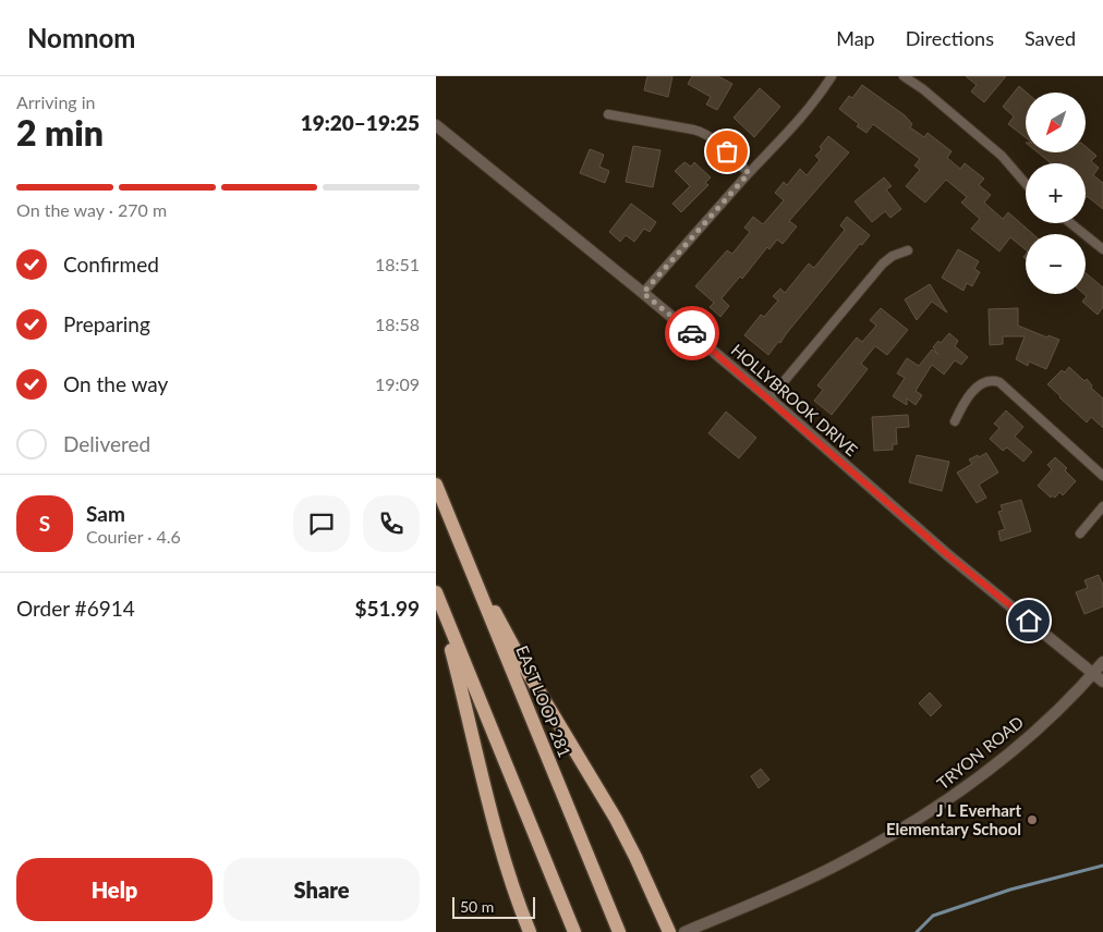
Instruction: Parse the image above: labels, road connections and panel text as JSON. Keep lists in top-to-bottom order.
{
  "streets": {
    "highway": ["EAST LOOP 281"],
    "street": ["HOLLYBROOK DRIVE", "TRYON ROAD"]
  },
  "crossings": [
    ["HOLLYBROOK DRIVE", "TRYON ROAD"]
  ],
  "places": ["J L Everhart Elementary School"],
  "scale_bar": "50 m",
  "north": "bottom left",
  "page": {
    "header": "Nomnom",
    "nav": ["Map", "Directions", "Saved"],
    "heading": ["2 min", "Arriving in", "19:20–19:25"],
    "panel": [
      "Sam",
      "Courier · 4.6",
      "Order #6914",
      "$51.99"
    ],
    "map_buttons": ["+", "−"],
    "bar": "On the way · 270 m",
    "list": [
      ["Confirmed", "18:51"],
      ["Preparing", "18:58"],
      ["On the way", "19:09"],
      "Delivered"
    ],
    "round": "S",
    "buttons": ["Help", "Share"],
    "scale": "50 m"
  }
}
